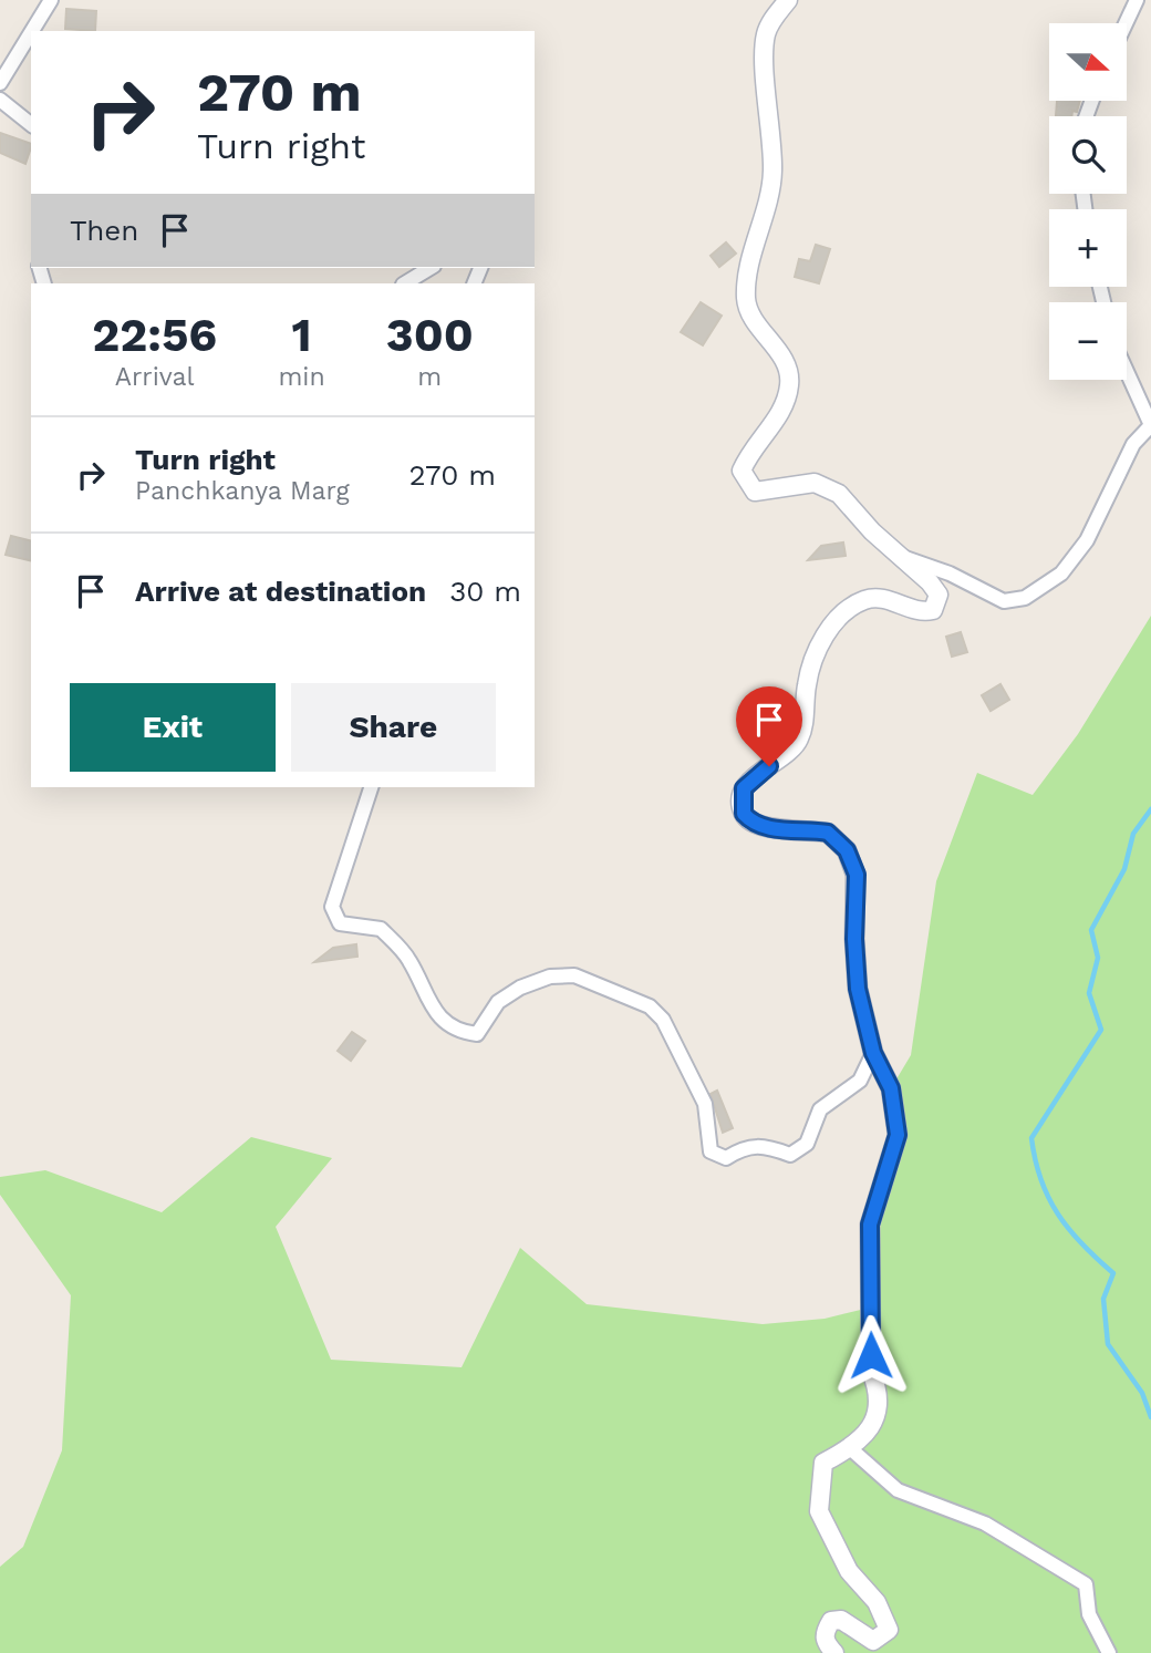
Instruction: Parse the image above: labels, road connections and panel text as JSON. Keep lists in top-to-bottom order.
{
  "north": "right",
  "page": {
    "map_buttons": ["+", "−"],
    "turn": ["270 m", "Turn right"],
    "then": "Then",
    "eta": [
      "22:56",
      "Arrival",
      "1",
      "min",
      "300",
      "m"
    ],
    "list": [
      {
        "name": "Turn right",
        "note": "Panchkanya Marg",
        "value": "270 m"
      },
      {
        "name": "Arrive at destination",
        "value": "30 m"
      }
    ],
    "buttons": ["Exit", "Share"]
  }
}
